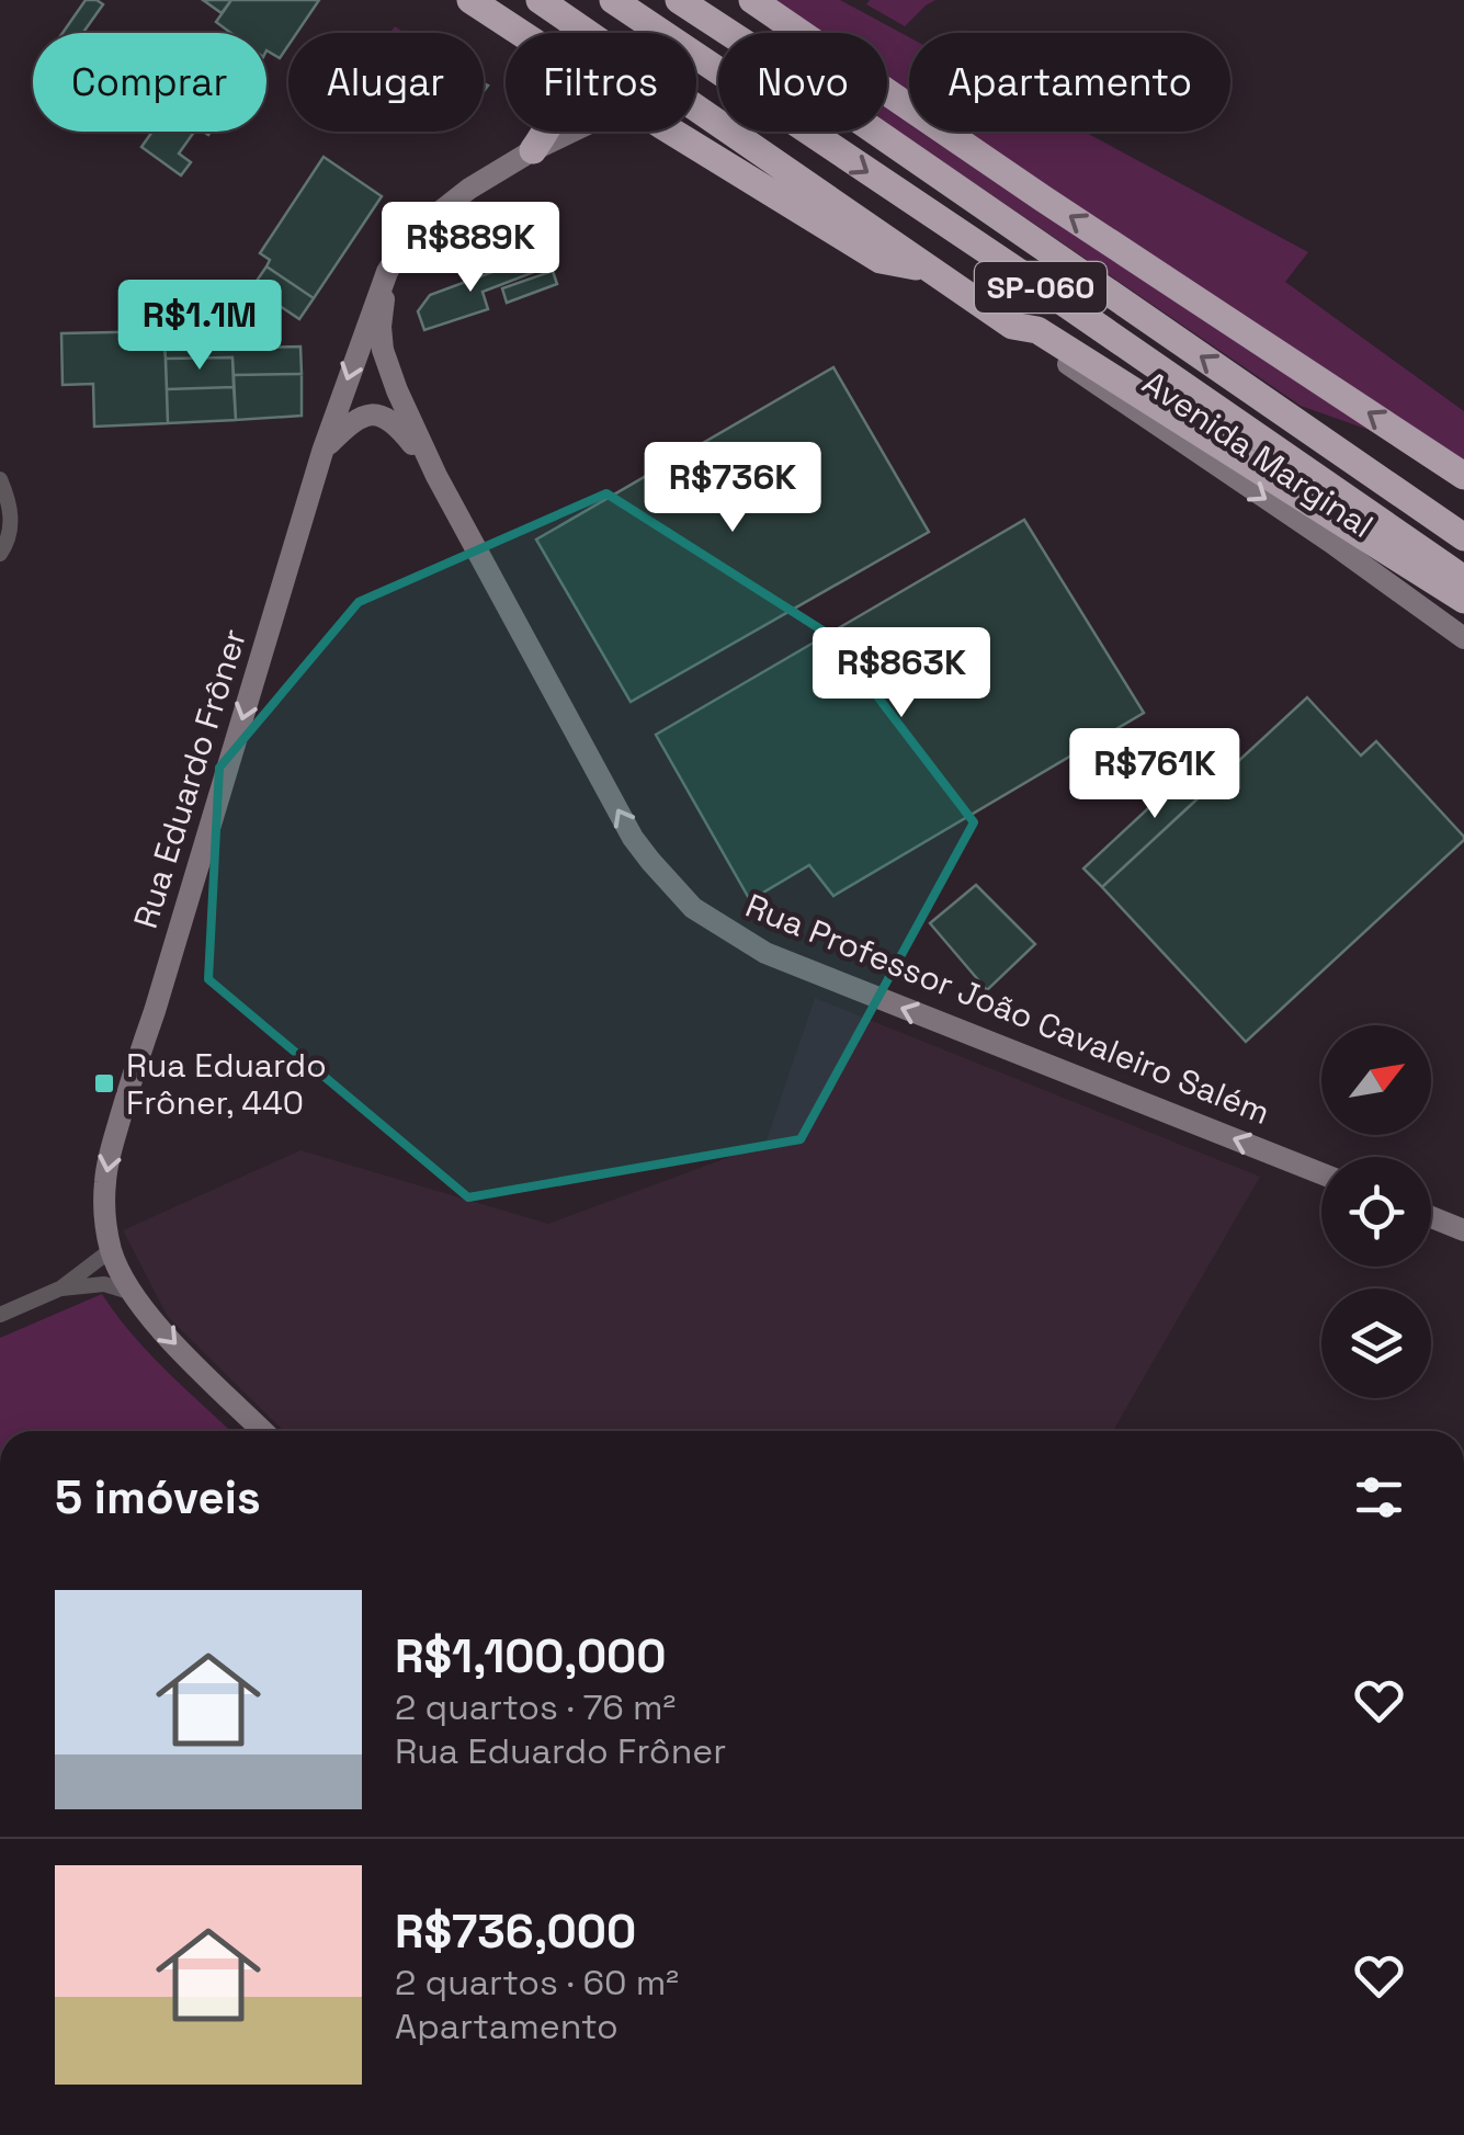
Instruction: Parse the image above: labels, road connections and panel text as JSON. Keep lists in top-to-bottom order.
{
  "streets": {
    "highway": ["SP-060"],
    "main road": ["Avenida Marginal", "Rua Eduardo Frôner", "Rua Professor João Cavaleiro Salém"]
  },
  "crossings": [
    ["SP-060", "Avenida Marginal"],
    ["Rua Eduardo Frôner", "Rua Professor João Cavaleiro Salém"]
  ],
  "one_way": ["Avenida Marginal", "Rua Eduardo Frôner", "Rua Professor João Cavaleiro Salém"],
  "places": {
    "transit": ["Rua Eduardo Frôner, 440"]
  },
  "north": "top right",
  "page": {
    "chip": [
      "Comprar",
      "Alugar",
      "Filtros",
      "Novo",
      "Apartamento"
    ],
    "price": [
      "R$889K",
      "R$1.1M",
      "R$736K",
      "R$863K",
      "R$761K"
    ],
    "heading": "5 imóveis",
    "list": [
      {
        "name": "R$1,100,000",
        "note": "2 quartos · 76 m² · Rua Eduardo Frôner"
      },
      {
        "name": "R$736,000",
        "note": "2 quartos · 60 m² · Apartamento"
      }
    ]
  }
}
